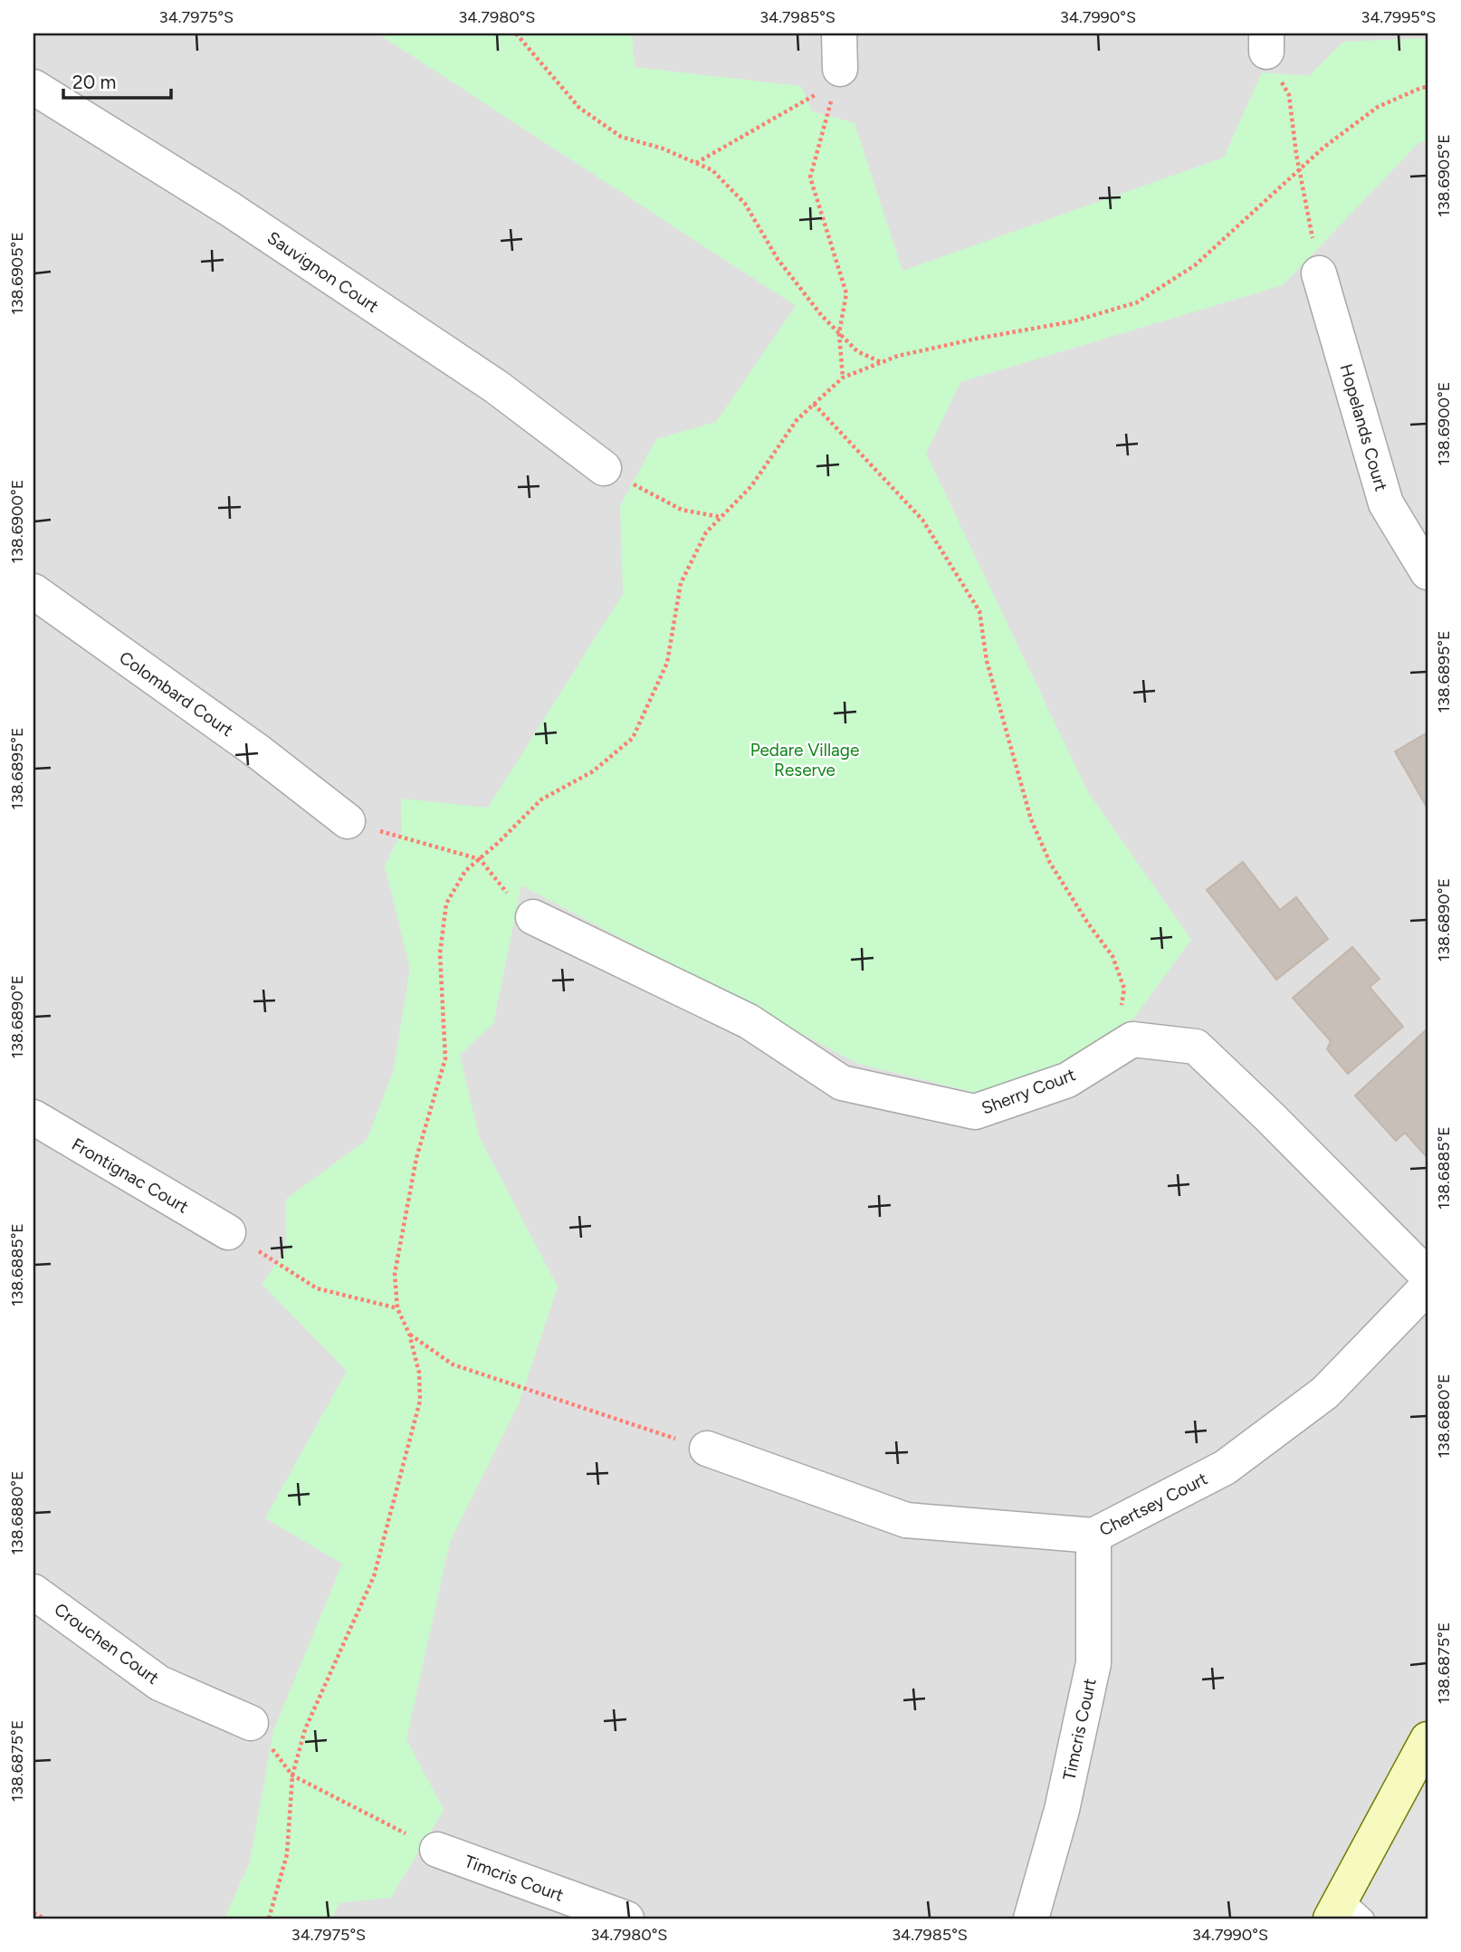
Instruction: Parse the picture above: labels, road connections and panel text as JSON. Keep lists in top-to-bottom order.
{
  "streets": {
    "street": [
      "Sauvignon Court",
      "Hopelands Court",
      "Colombard Court",
      "Sherry Court",
      "Frontignac Court",
      "Chertsey Court",
      "Crouchen Court",
      "Timcris Court"
    ]
  },
  "crossings": [
    ["Chertsey Court", "Timcris Court"]
  ],
  "parks": ["Pedare Village Reserve"],
  "scale_bar": "20 m",
  "coordinates": [
    "34.7975°S",
    "34.7980°S",
    "34.7985°S",
    "34.7990°S",
    "34.7995°S",
    "138.6905°E",
    "138.6900°E",
    "138.6895°E",
    "138.6890°E",
    "138.6885°E",
    "138.6880°E",
    "138.6875°E"
  ]
}
